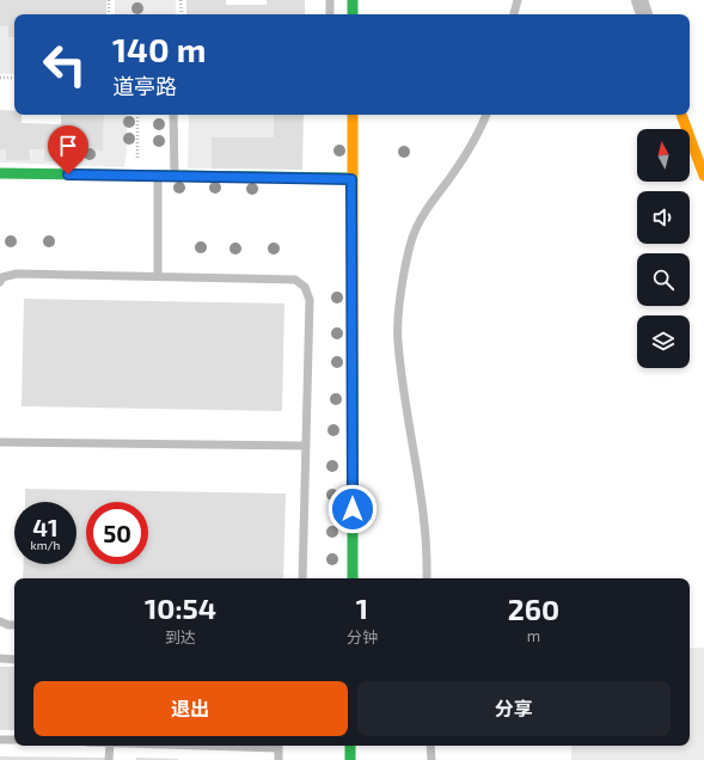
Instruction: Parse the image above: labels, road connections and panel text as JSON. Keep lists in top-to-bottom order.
{
  "north": "top",
  "page": {
    "turn": ["140 m", "道亭路"],
    "speed": "41 km/h",
    "limit": "50",
    "eta": [
      "10:54",
      "到达",
      "1",
      "分钟",
      "260",
      "m"
    ],
    "buttons": ["退出", "分享"]
  }
}
